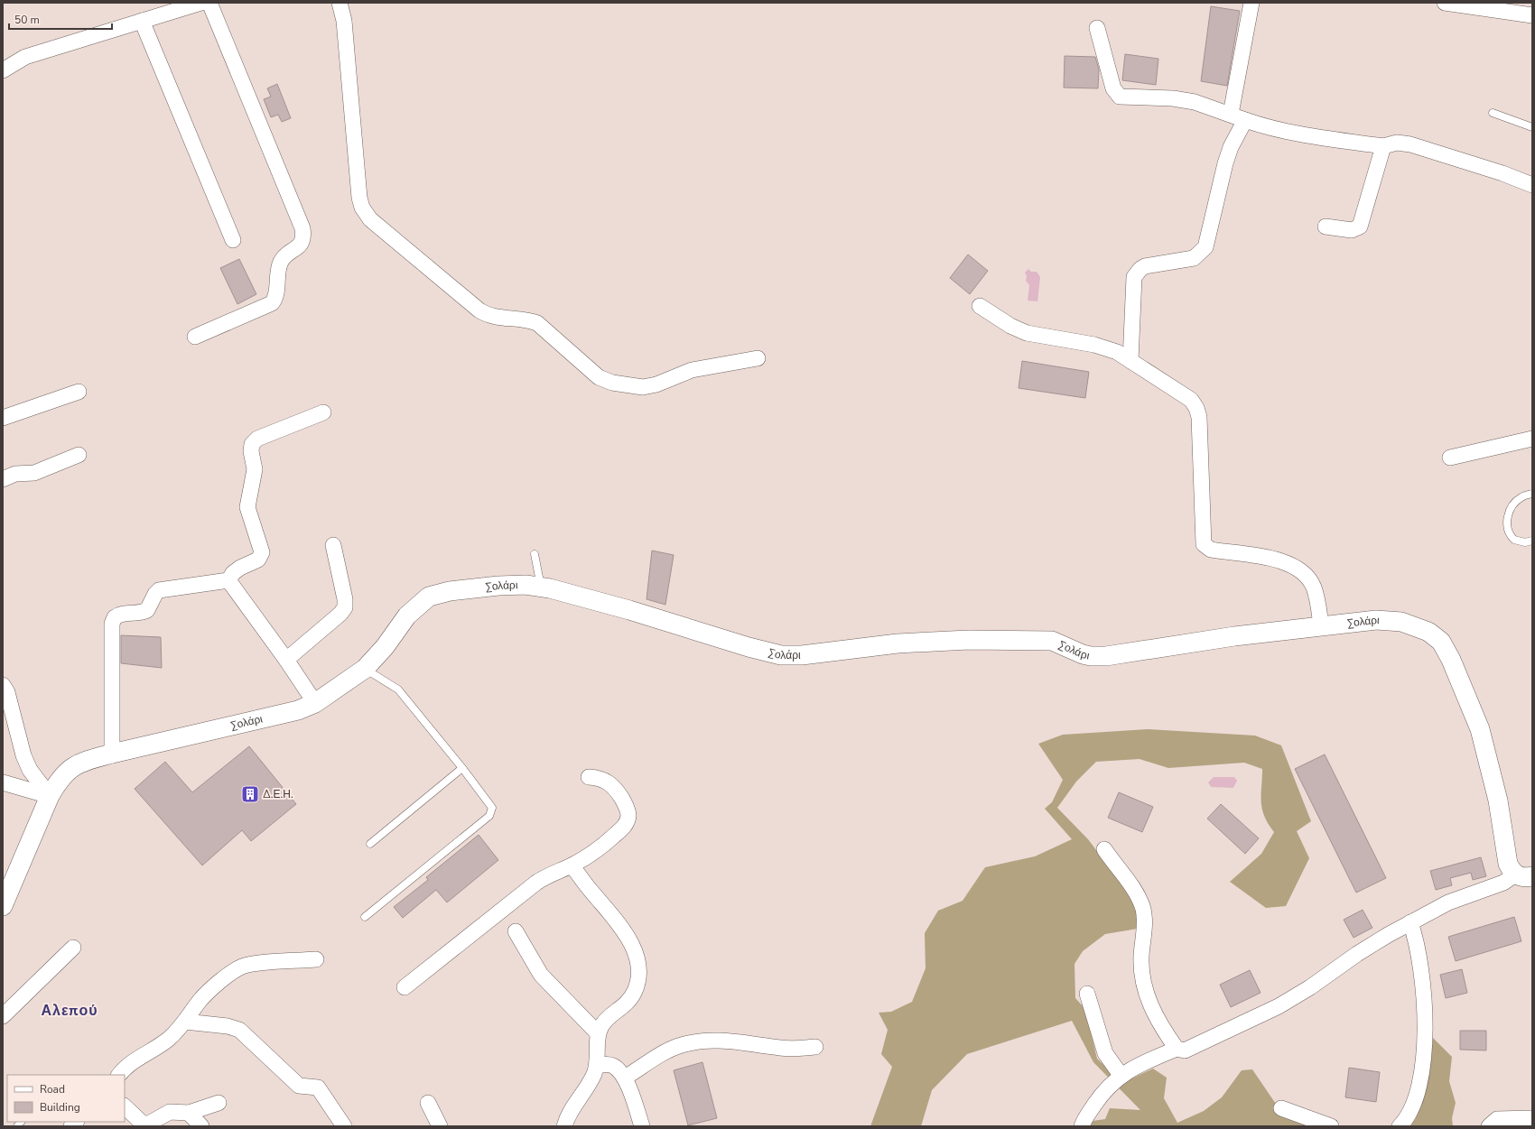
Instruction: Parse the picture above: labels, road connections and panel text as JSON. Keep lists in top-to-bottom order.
{
  "streets": {
    "street": ["Σολάρι"]
  },
  "districts": ["Αλεπού"],
  "places": {
    "building": ["Δ.Ε.Η."]
  },
  "legend": ["Road", "Building"],
  "scale_bar": "50 m"
}
